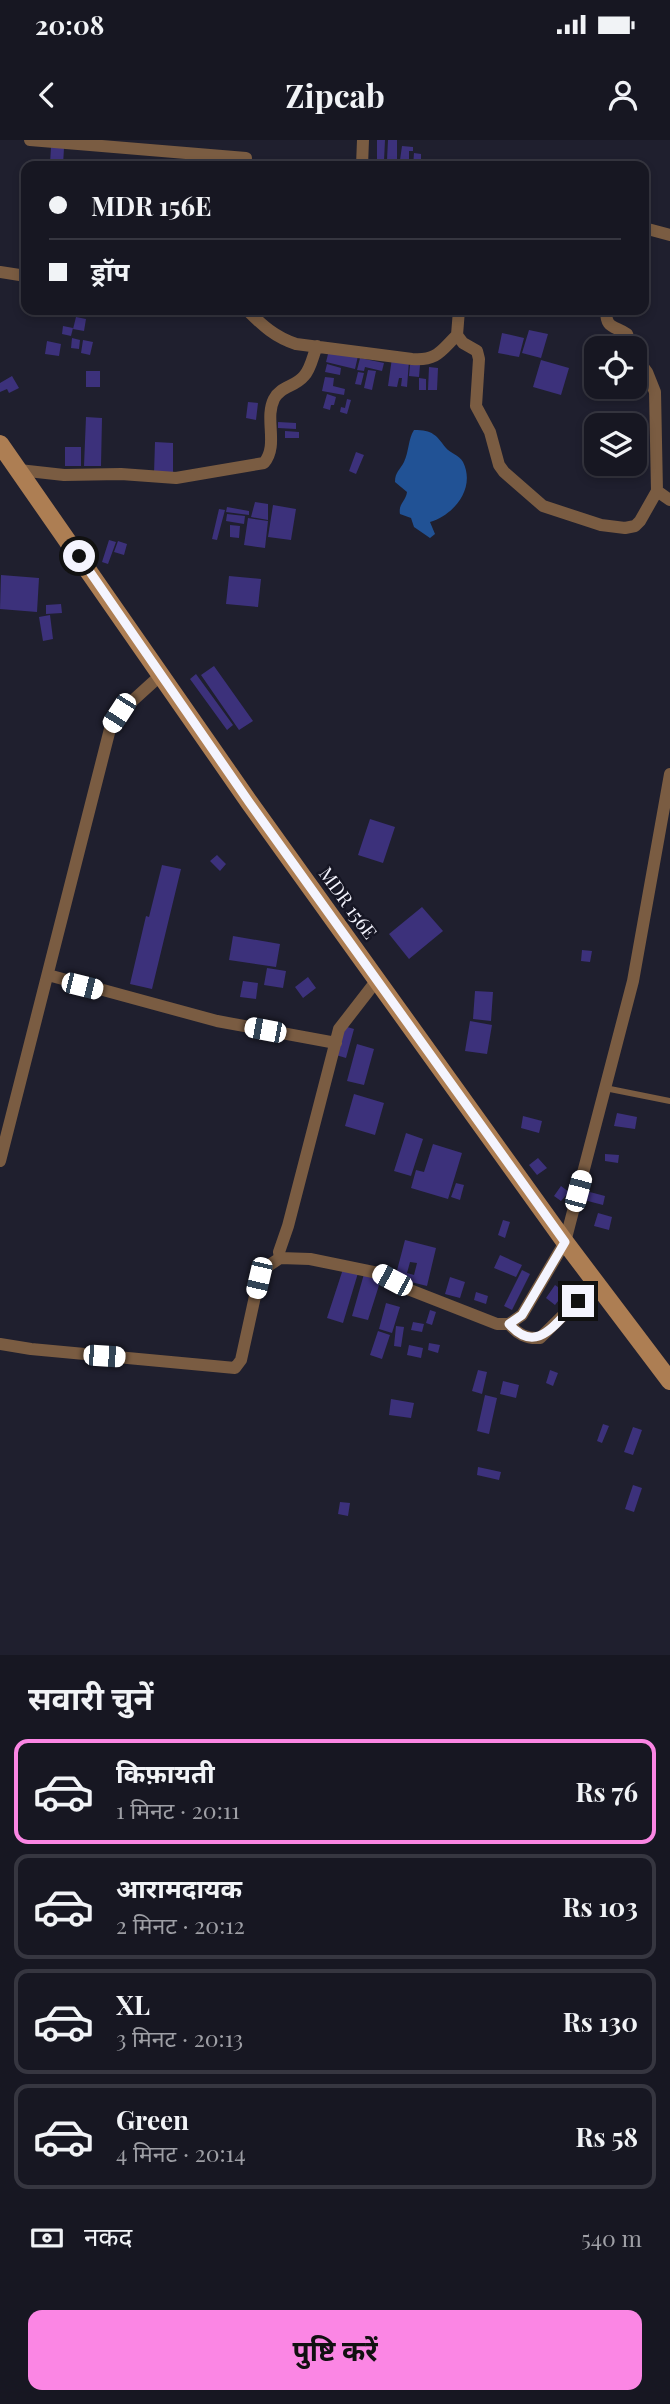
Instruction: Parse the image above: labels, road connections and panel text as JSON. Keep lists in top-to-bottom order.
{
  "streets": {
    "main road": ["MDR 156E"]
  },
  "page": {
    "status": "20:08",
    "header": "Zipcab",
    "banner": ["MDR 156E", "ड्रॉप"],
    "heading": "सवारी चुनें",
    "list": [
      {
        "name": "किफ़ायती",
        "note": "1 मिनट · 20:11",
        "value": "Rs 76"
      },
      {
        "name": "आरामदायक",
        "note": "2 मिनट · 20:12",
        "value": "Rs 103"
      },
      {
        "name": "XL",
        "note": "3 मिनट · 20:13",
        "value": "Rs 130"
      },
      {
        "name": "Green",
        "note": "4 मिनट · 20:14",
        "value": "Rs 58"
      }
    ],
    "pay": ["नकद", "540 m"],
    "buttons": "पुष्टि करें"
  }
}
